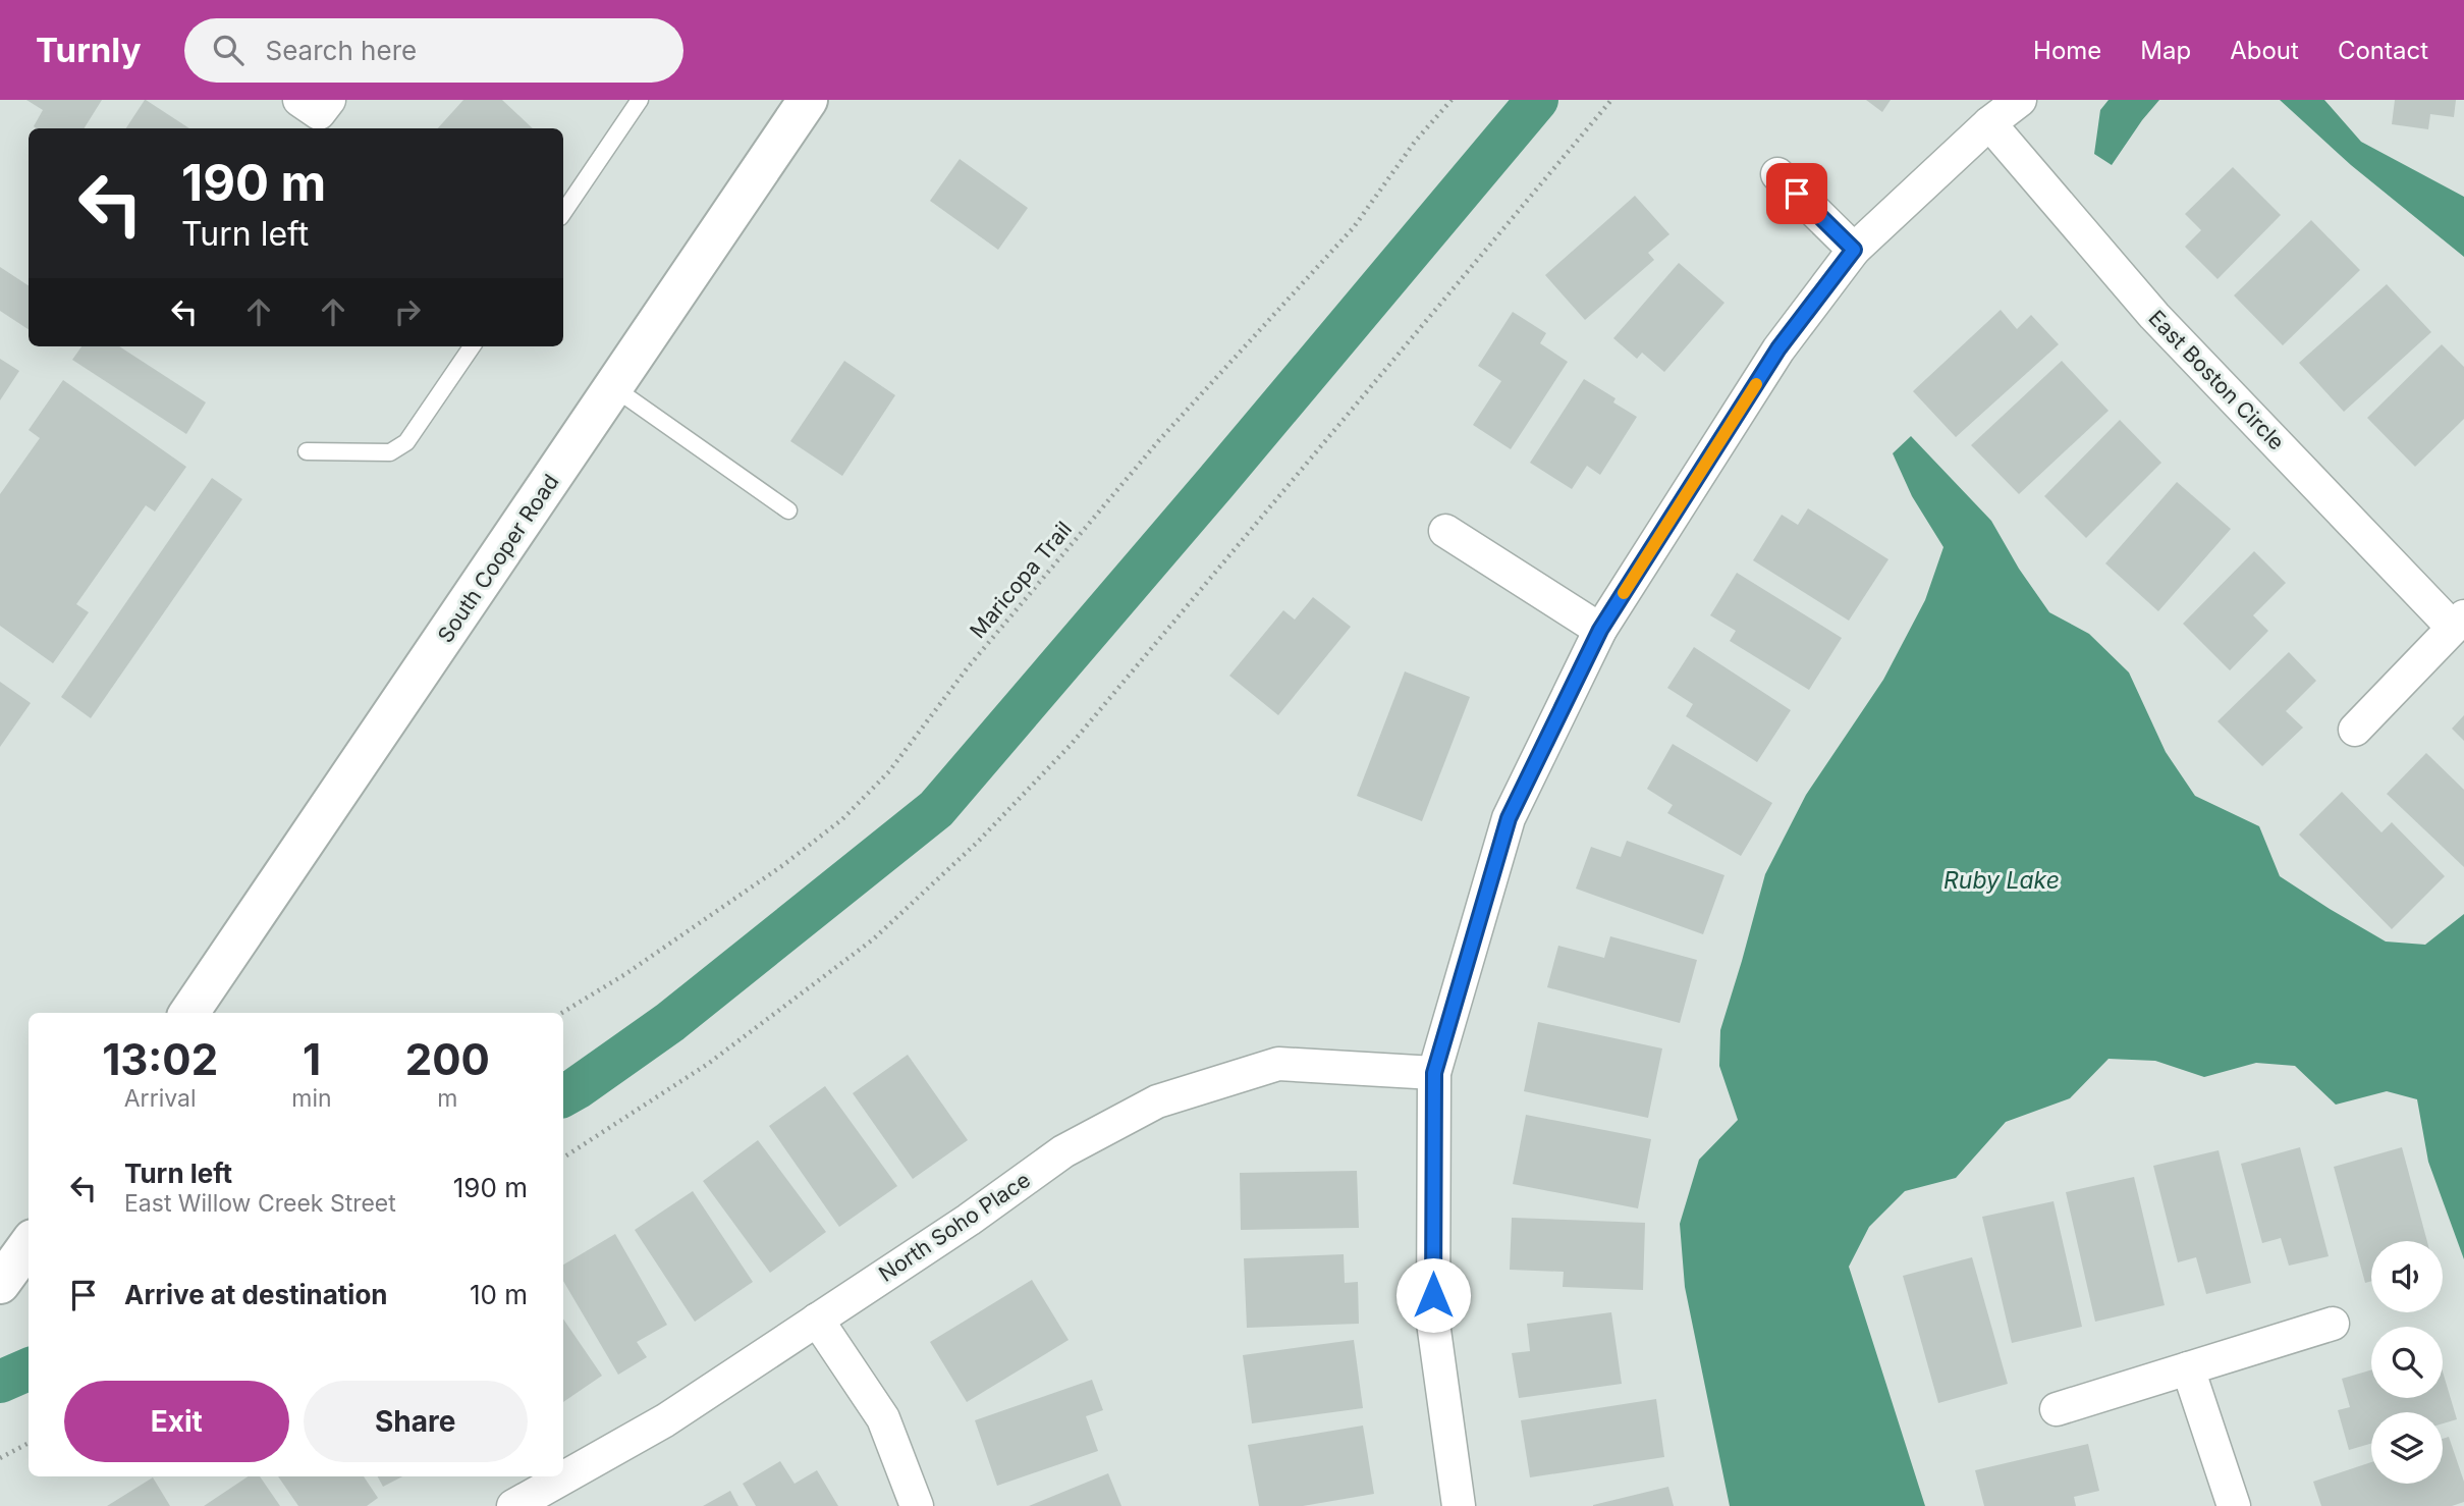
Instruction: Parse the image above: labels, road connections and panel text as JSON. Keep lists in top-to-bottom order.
{
  "streets": {
    "main road": ["South Cooper Road"],
    "street": ["East Boston Circle", "North Soho Place"],
    "path": ["Maricopa Trail"]
  },
  "water": ["Ruby Lake"],
  "page": {
    "header": "Turnly",
    "search": "Search here",
    "nav": [
      "Home",
      "Map",
      "About",
      "Contact"
    ],
    "turn": ["190 m", "Turn left"],
    "eta": [
      "13:02",
      "Arrival",
      "1",
      "min",
      "200",
      "m"
    ],
    "list": [
      {
        "name": "Turn left",
        "note": "East Willow Creek Street",
        "value": "190 m"
      },
      {
        "name": "Arrive at destination",
        "value": "10 m"
      }
    ],
    "buttons": ["Exit", "Share"]
  }
}
